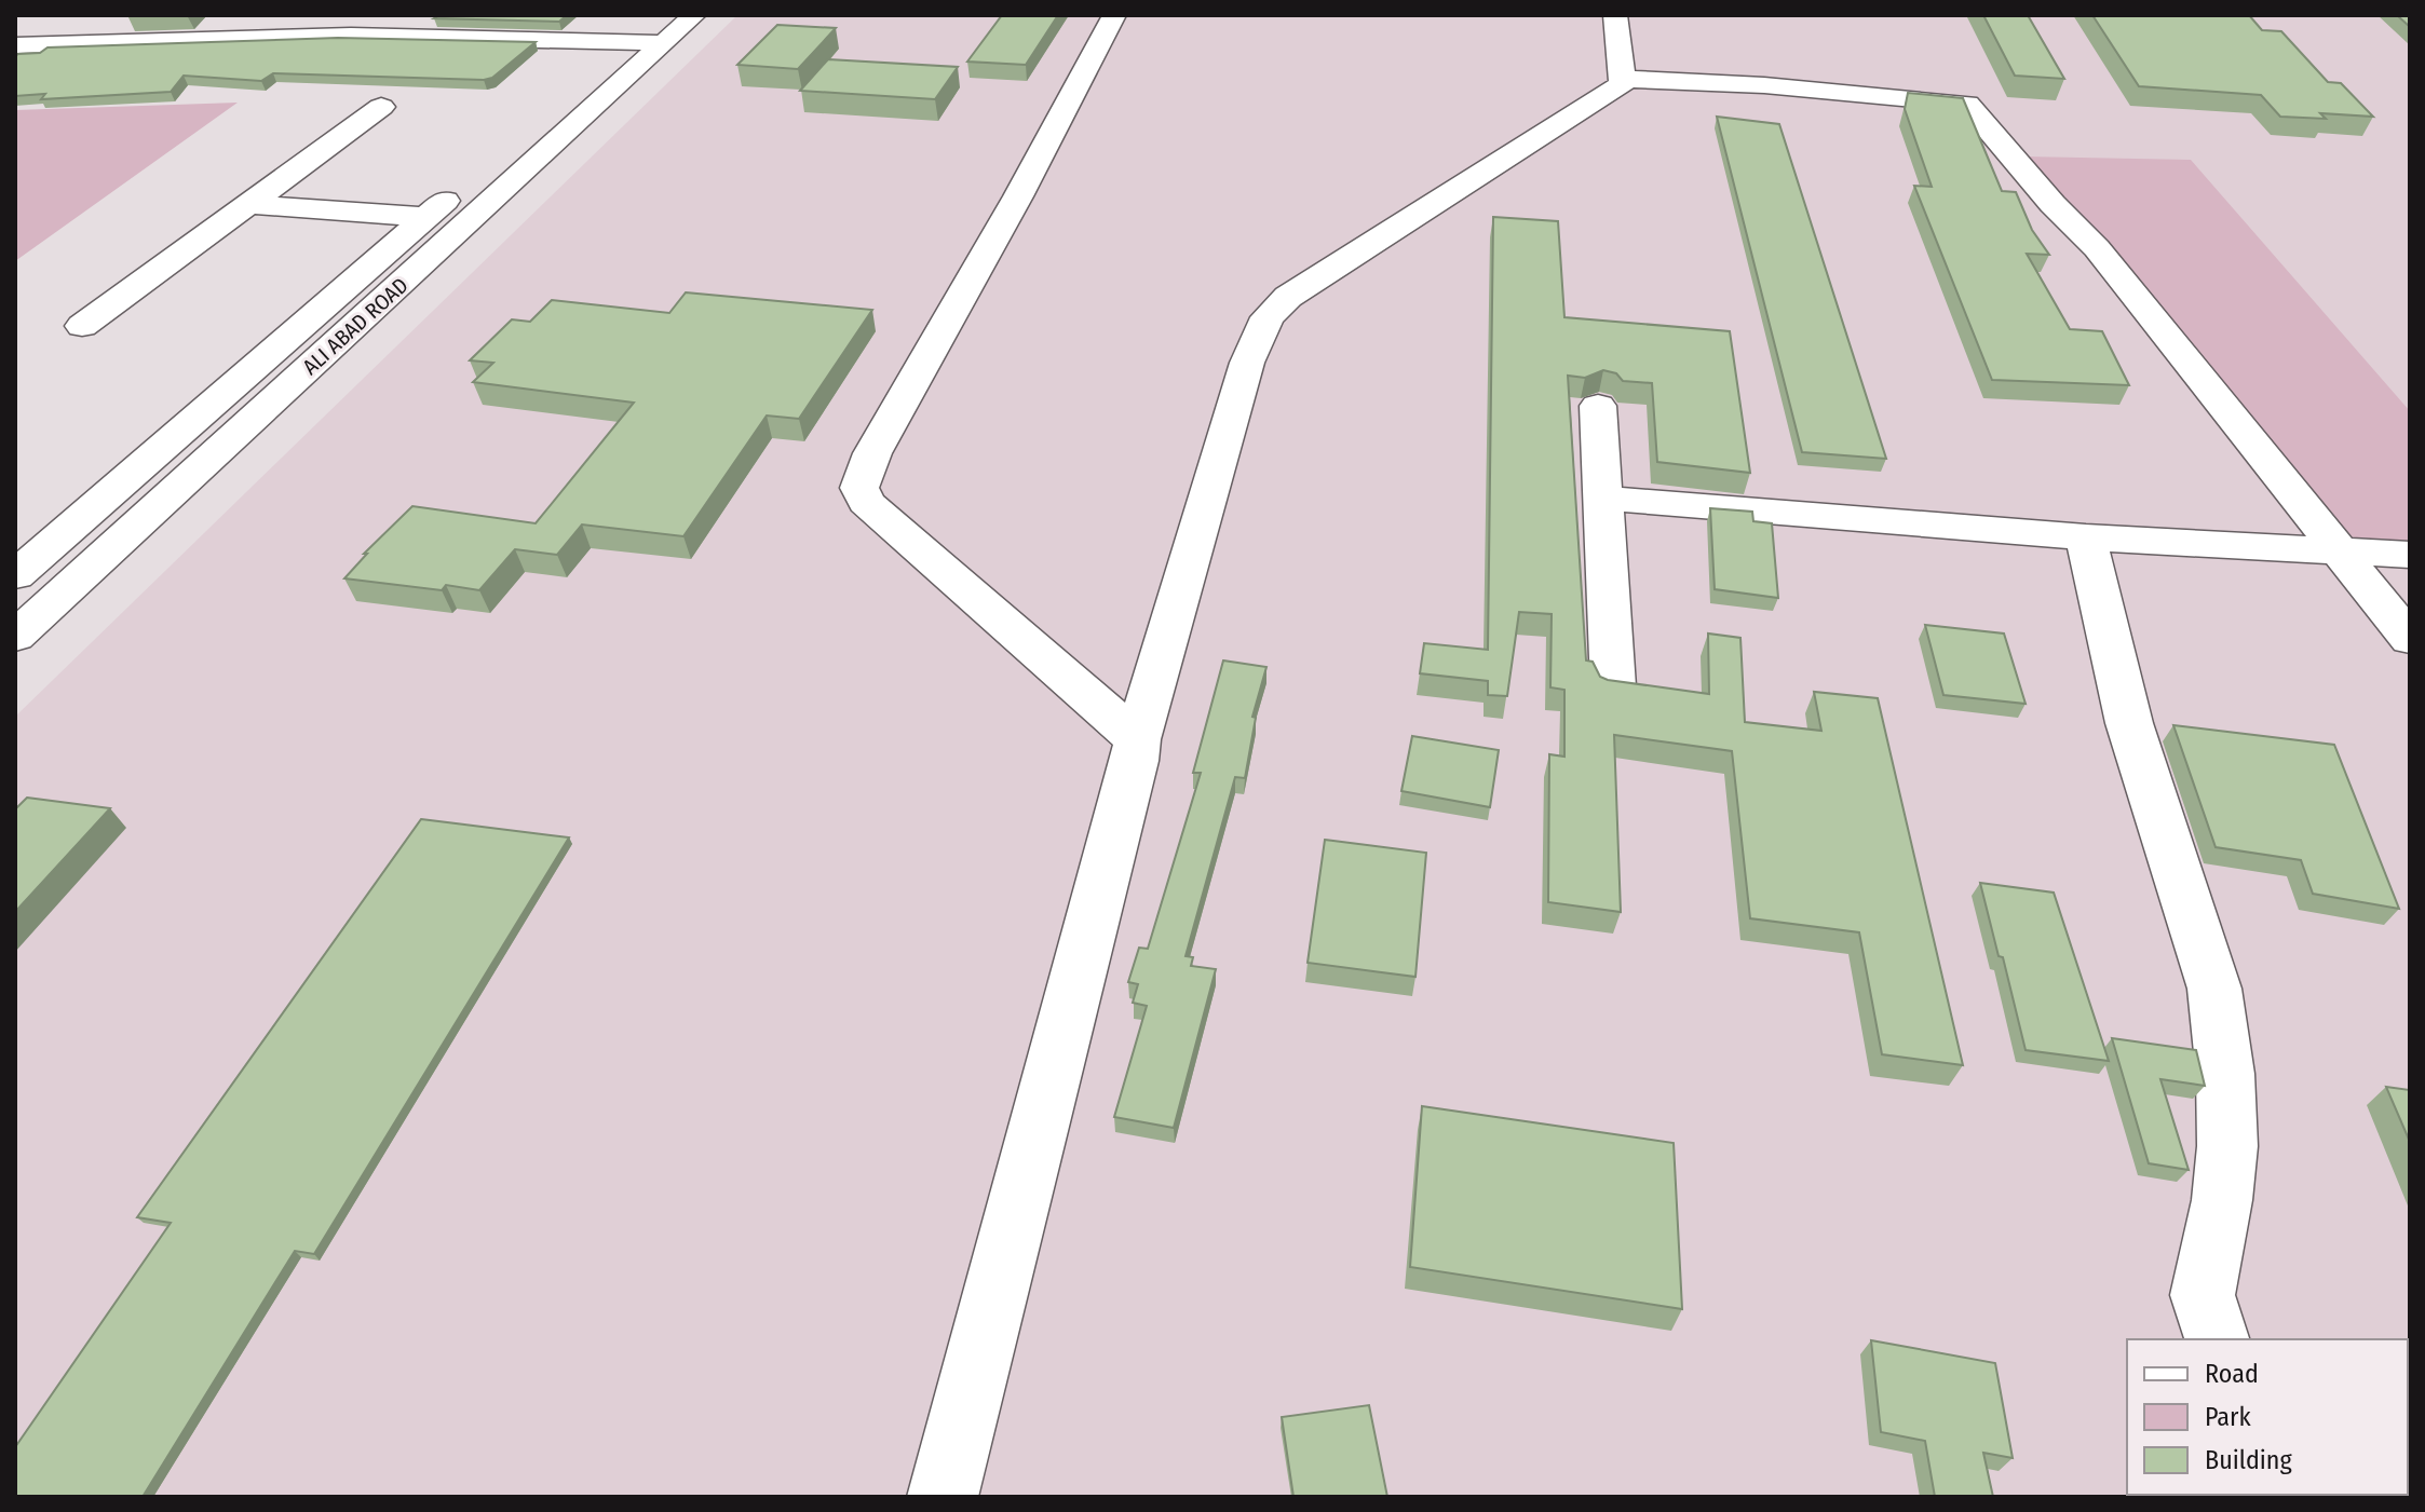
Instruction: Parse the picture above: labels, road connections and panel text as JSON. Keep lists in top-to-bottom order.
{
  "streets": {
    "street": ["ALI ABAD ROAD"]
  },
  "legend": ["Road", "Park", "Building"]
}
